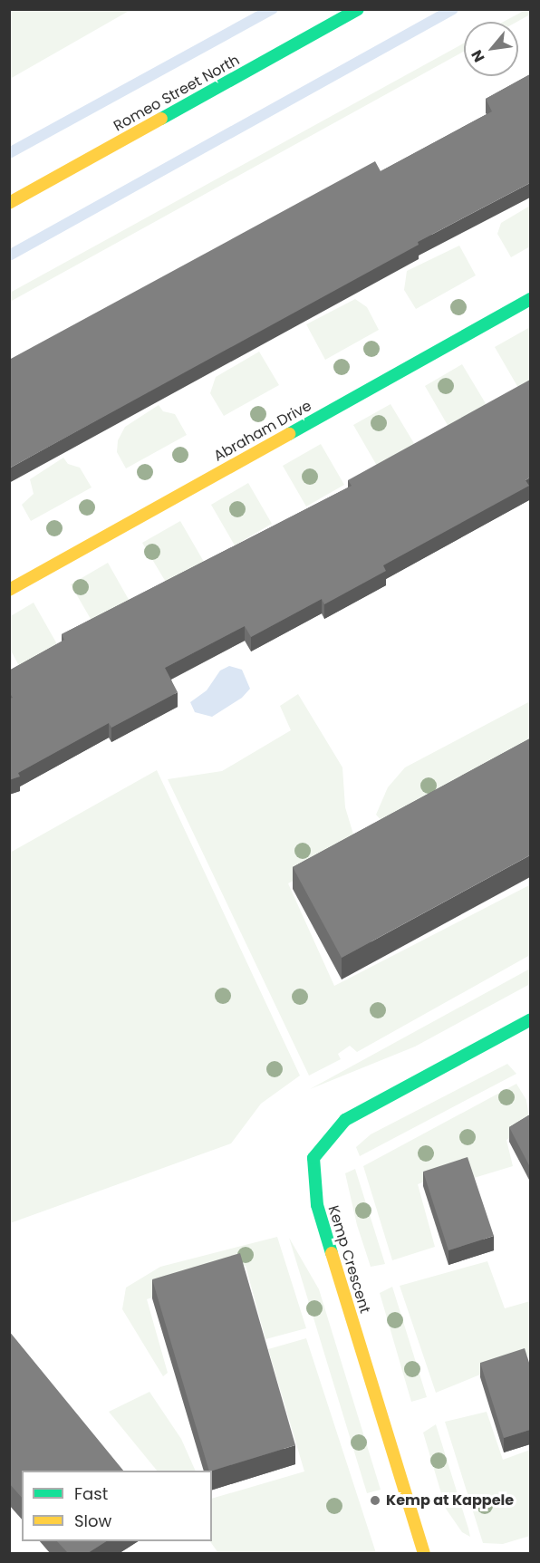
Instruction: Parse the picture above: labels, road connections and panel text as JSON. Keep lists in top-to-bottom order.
{
  "streets": {
    "street": ["Romeo Street North", "Abraham Drive", "Kemp Crescent"]
  },
  "places": ["Kemp at Kappele"],
  "legend": ["Fast", "Slow"],
  "north": "bottom left"
}
